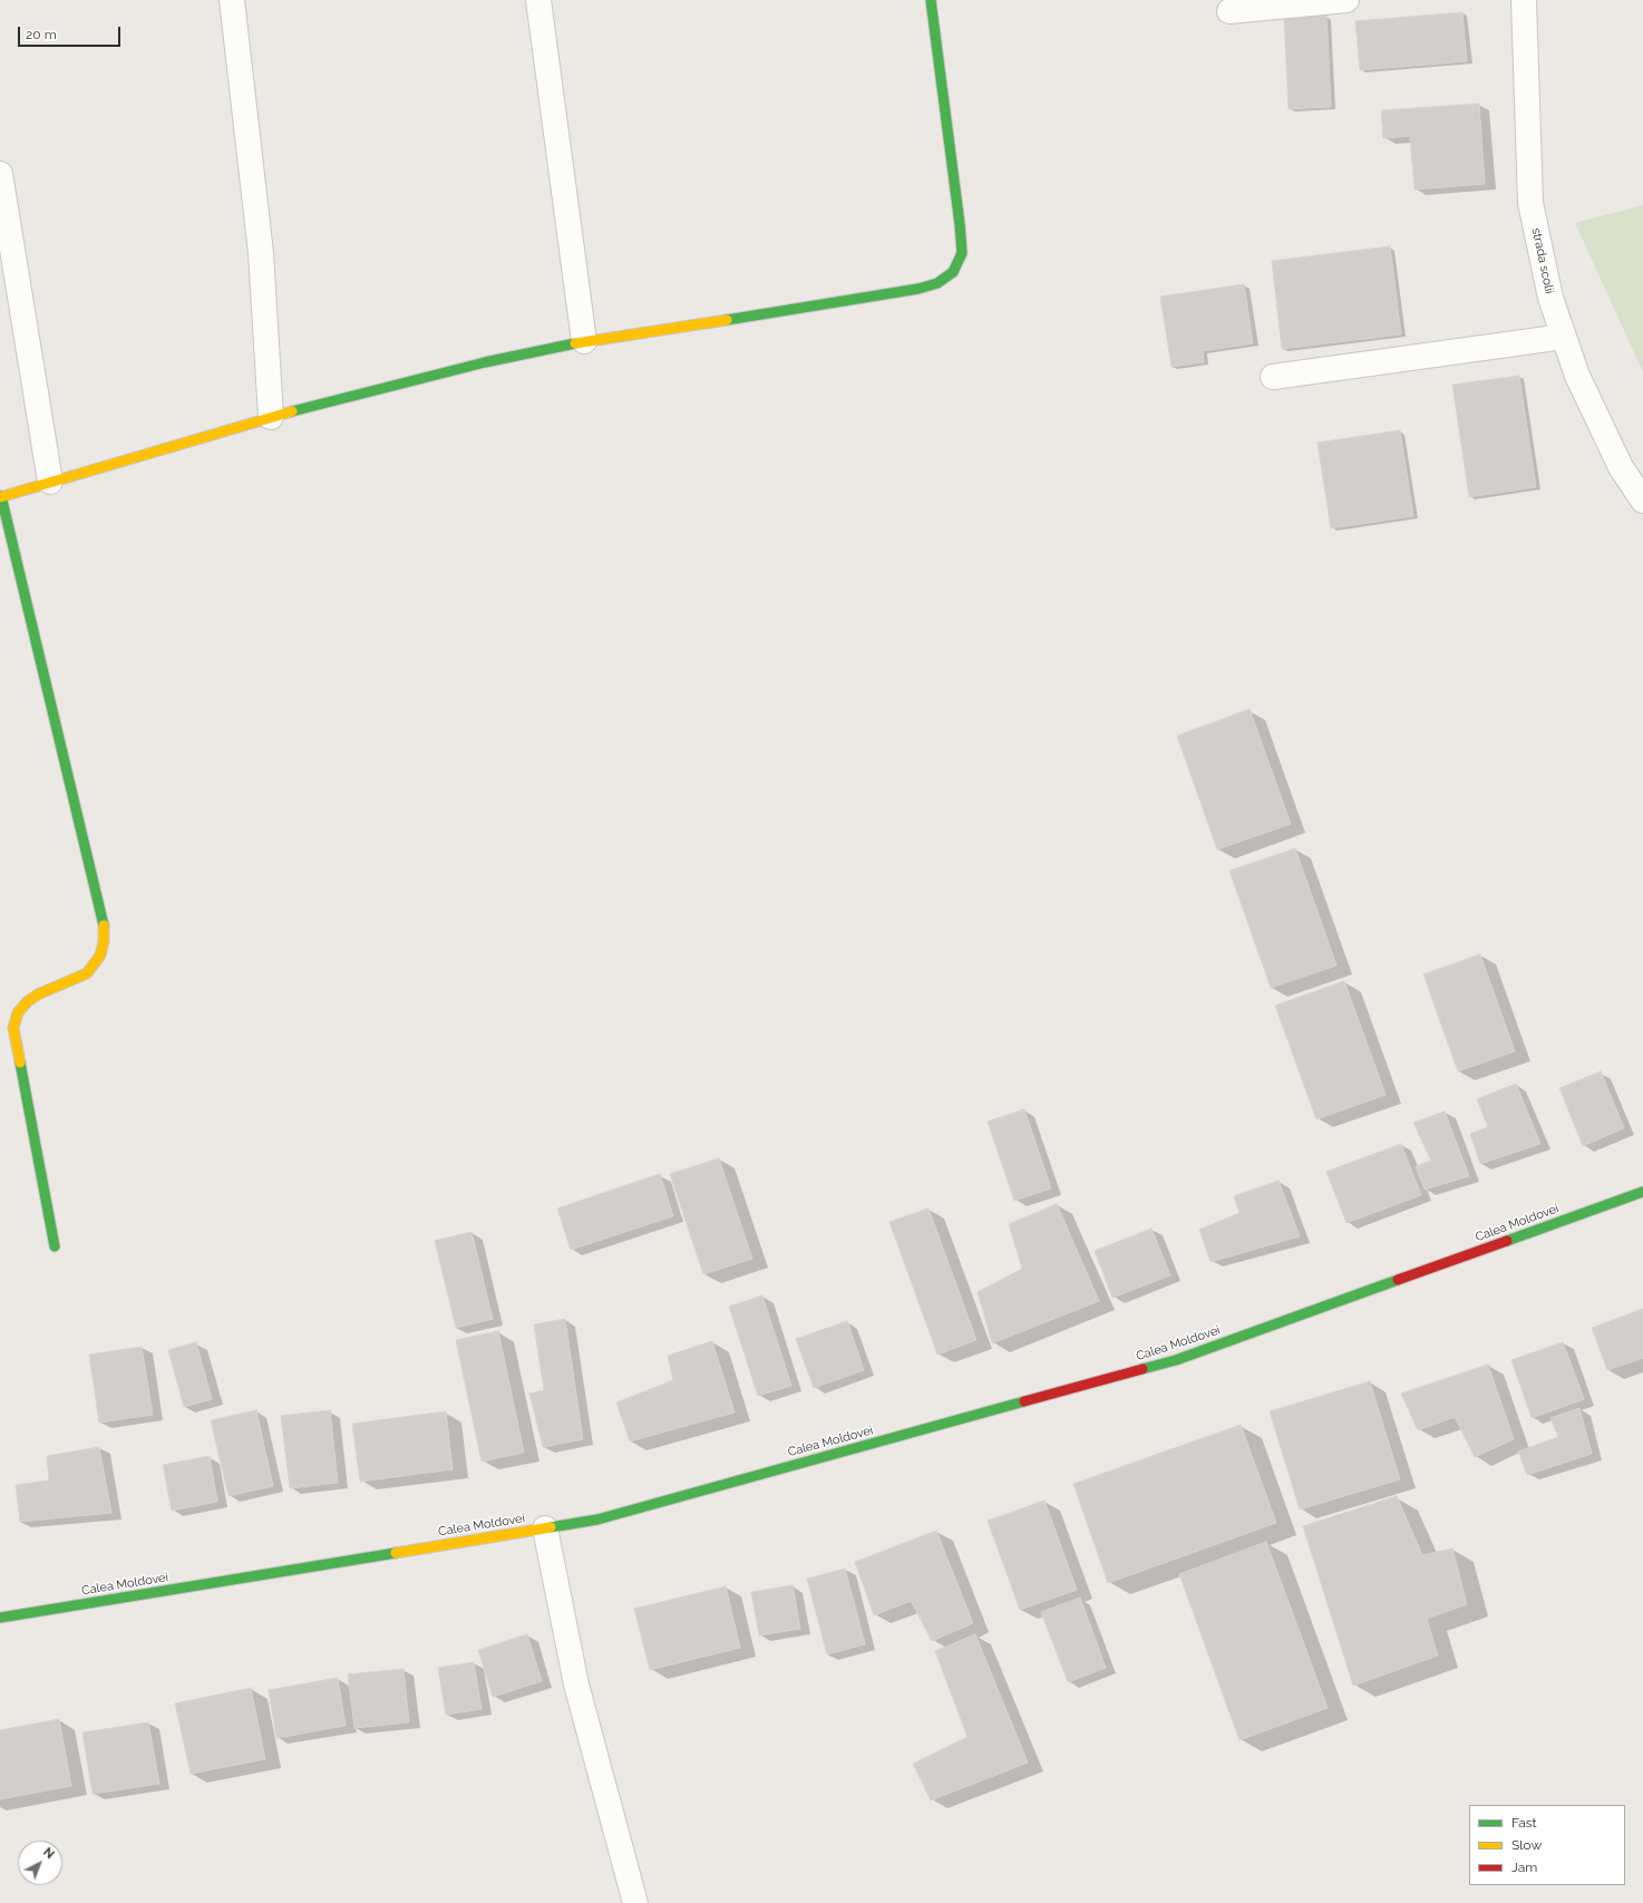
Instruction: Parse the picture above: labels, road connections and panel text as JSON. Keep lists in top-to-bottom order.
{
  "streets": {
    "main road": ["Calea Moldovei"],
    "street": ["strada scolii"]
  },
  "legend": ["Fast", "Slow", "Jam"],
  "scale_bar": "20 m",
  "north": "top right"
}
